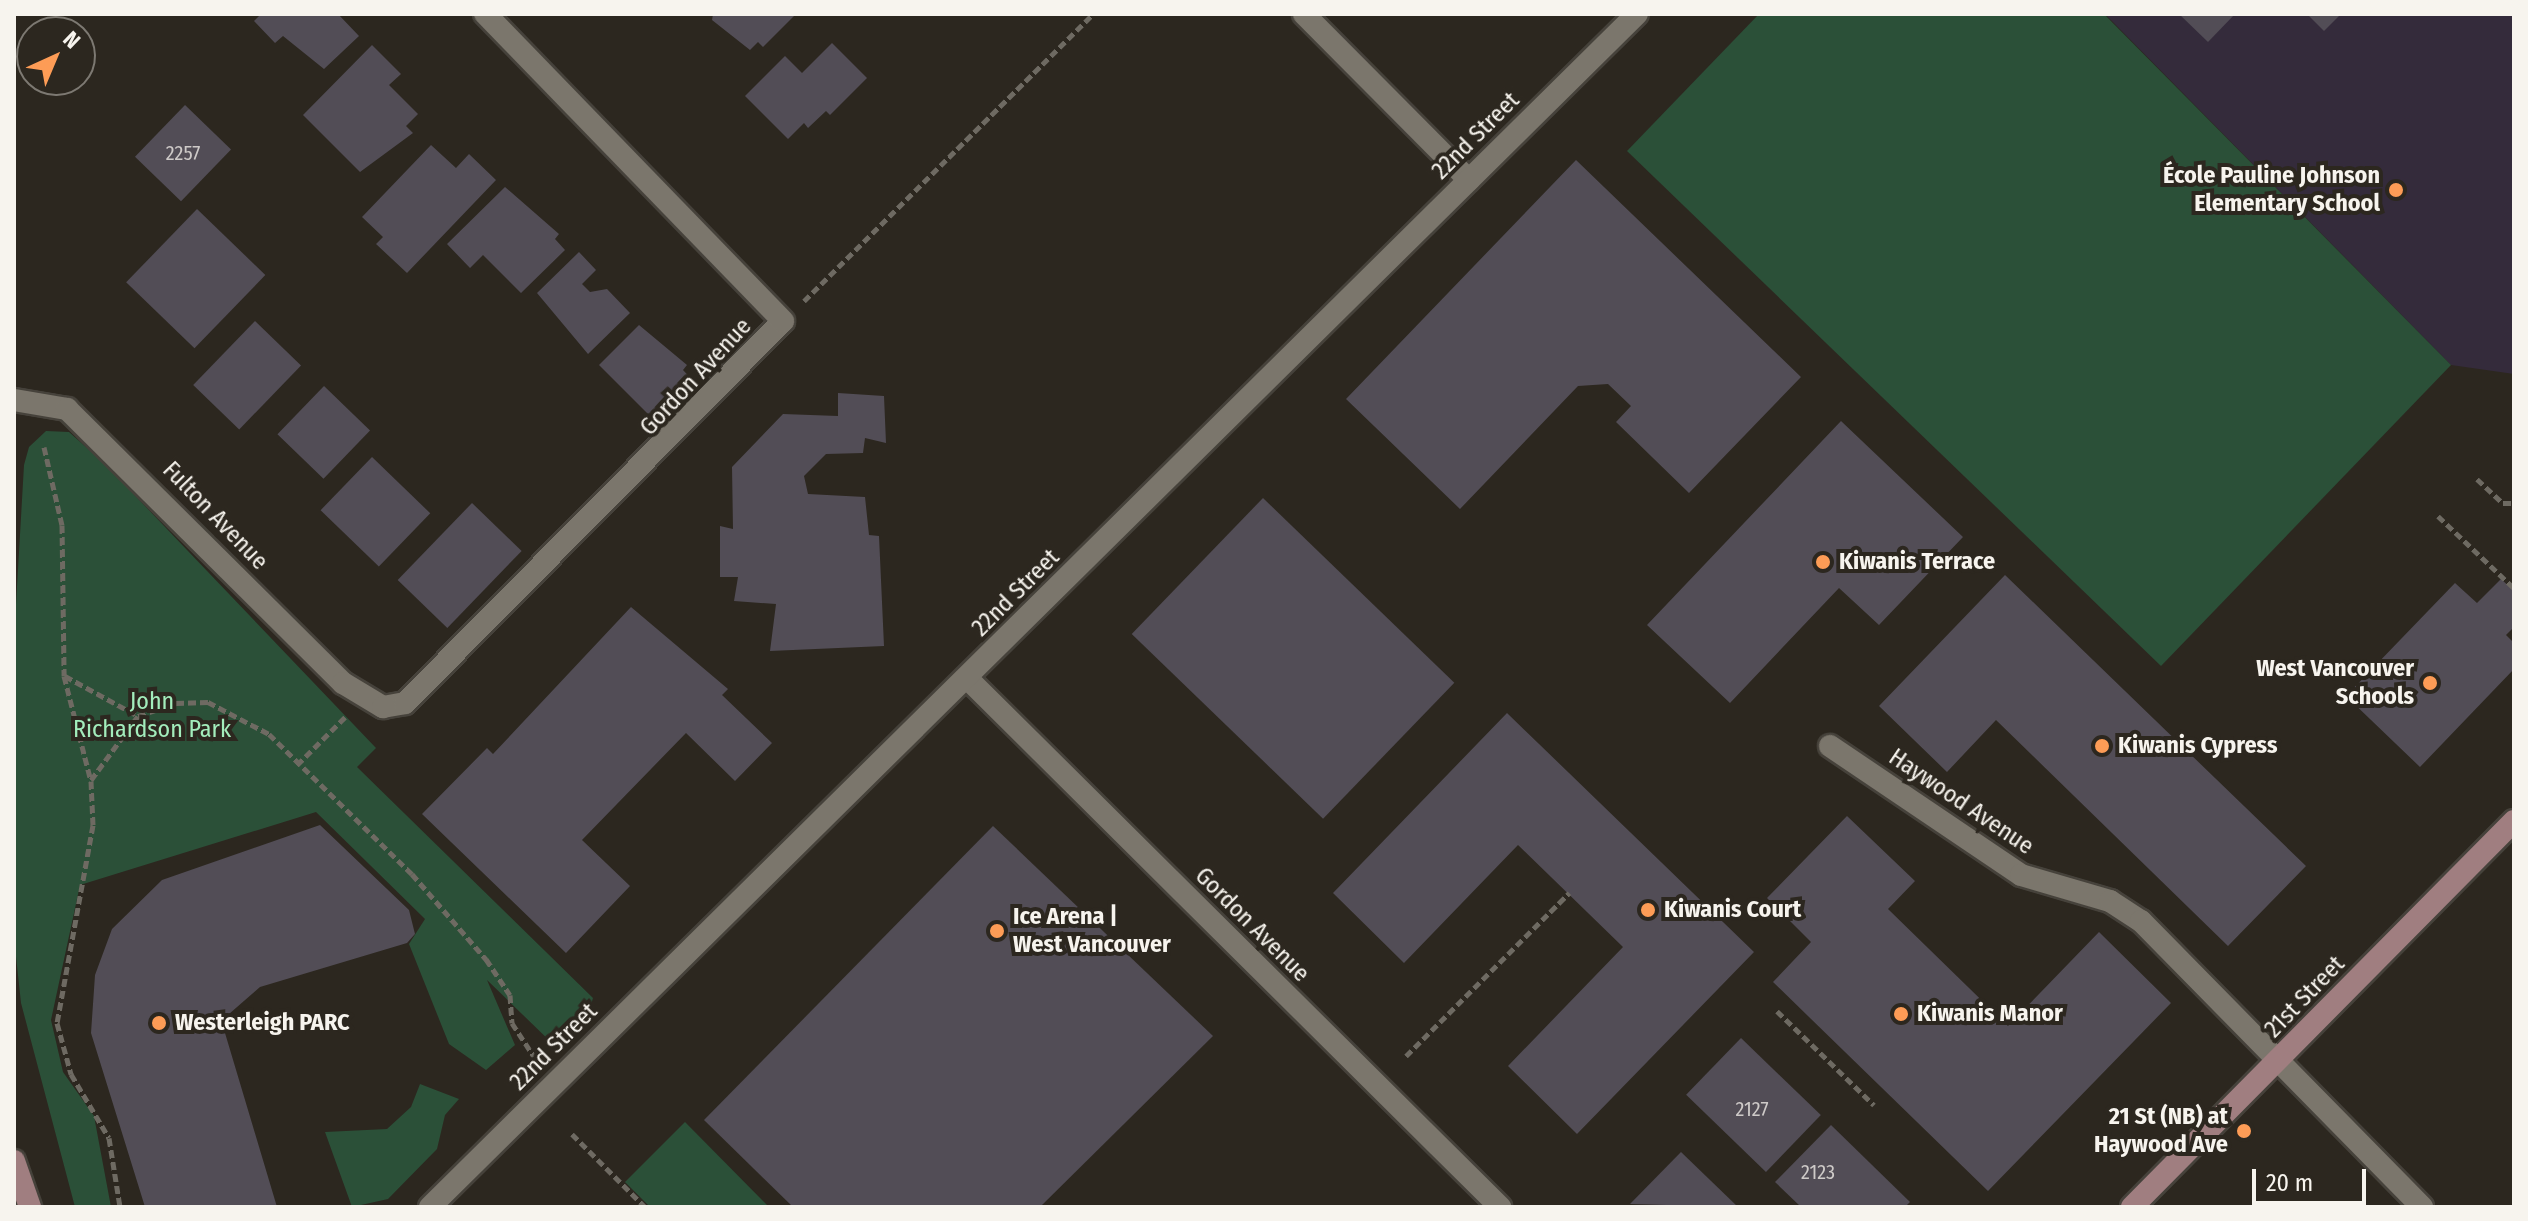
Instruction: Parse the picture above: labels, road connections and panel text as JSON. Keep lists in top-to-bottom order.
{
  "streets": {
    "main road": ["21st Street"],
    "street": [
      "22nd Street",
      "Gordon Avenue",
      "Fulton Avenue",
      "Haywood Avenue"
    ]
  },
  "crossings": [
    ["22nd Street", "Gordon Avenue"],
    ["Gordon Avenue", "Fulton Avenue"],
    ["Haywood Avenue", "21st Street"]
  ],
  "parks": ["John Richardson Park"],
  "places": [
    "École Pauline Johnson Elementary School",
    "Kiwanis Terrace",
    "West Vancouver Schools",
    "Kiwanis Cypress",
    "Kiwanis Court",
    "Ice Arena | West Vancouver",
    "Kiwanis Manor",
    "Westerleigh PARC",
    "21 St (NB) at Haywood Ave"
  ],
  "house_numbers": ["2257", "2127", "2123"],
  "scale_bar": "20 m",
  "north": "top right"
}
